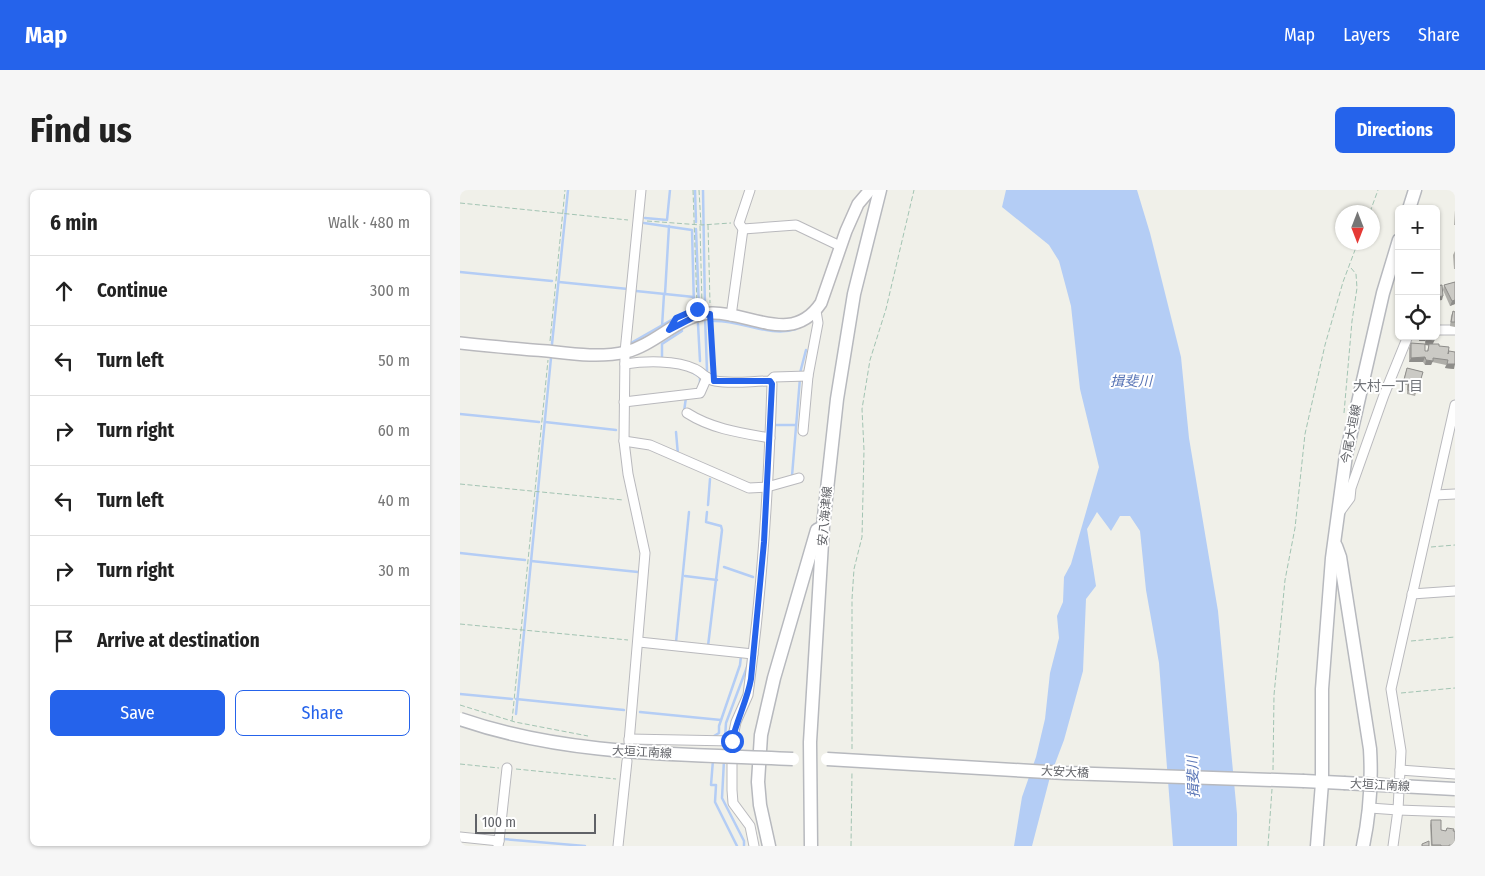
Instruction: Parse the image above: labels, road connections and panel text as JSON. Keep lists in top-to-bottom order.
{
  "streets": {
    "main road": [
      "今尾大垣線",
      "安八海津線",
      "大垣江南線",
      "大安大橋"
    ]
  },
  "crossings": [
    ["今尾大垣線", "大垣江南線"],
    ["安八海津線", "大垣江南線"],
    ["大垣江南線", "大安大橋"]
  ],
  "districts": ["大村一丁目"],
  "water": ["揖斐川"],
  "scale_bar": "100 m",
  "north": "bottom",
  "page": {
    "header": "Map",
    "nav": ["Map", "Layers", "Share"],
    "buttons": [
      "Directions",
      ["Save", "Share"]
    ],
    "title": "Find us",
    "heading": ["6 min", "Walk · 480 m"],
    "map_buttons": ["+", "−"],
    "list": [
      ["Continue", "300 m"],
      ["Turn left", "50 m"],
      ["Turn right", "60 m"],
      ["Turn left", "40 m"],
      ["Turn right", "30 m"],
      "Arrive at destination"
    ],
    "scale": "100 m"
  }
}
